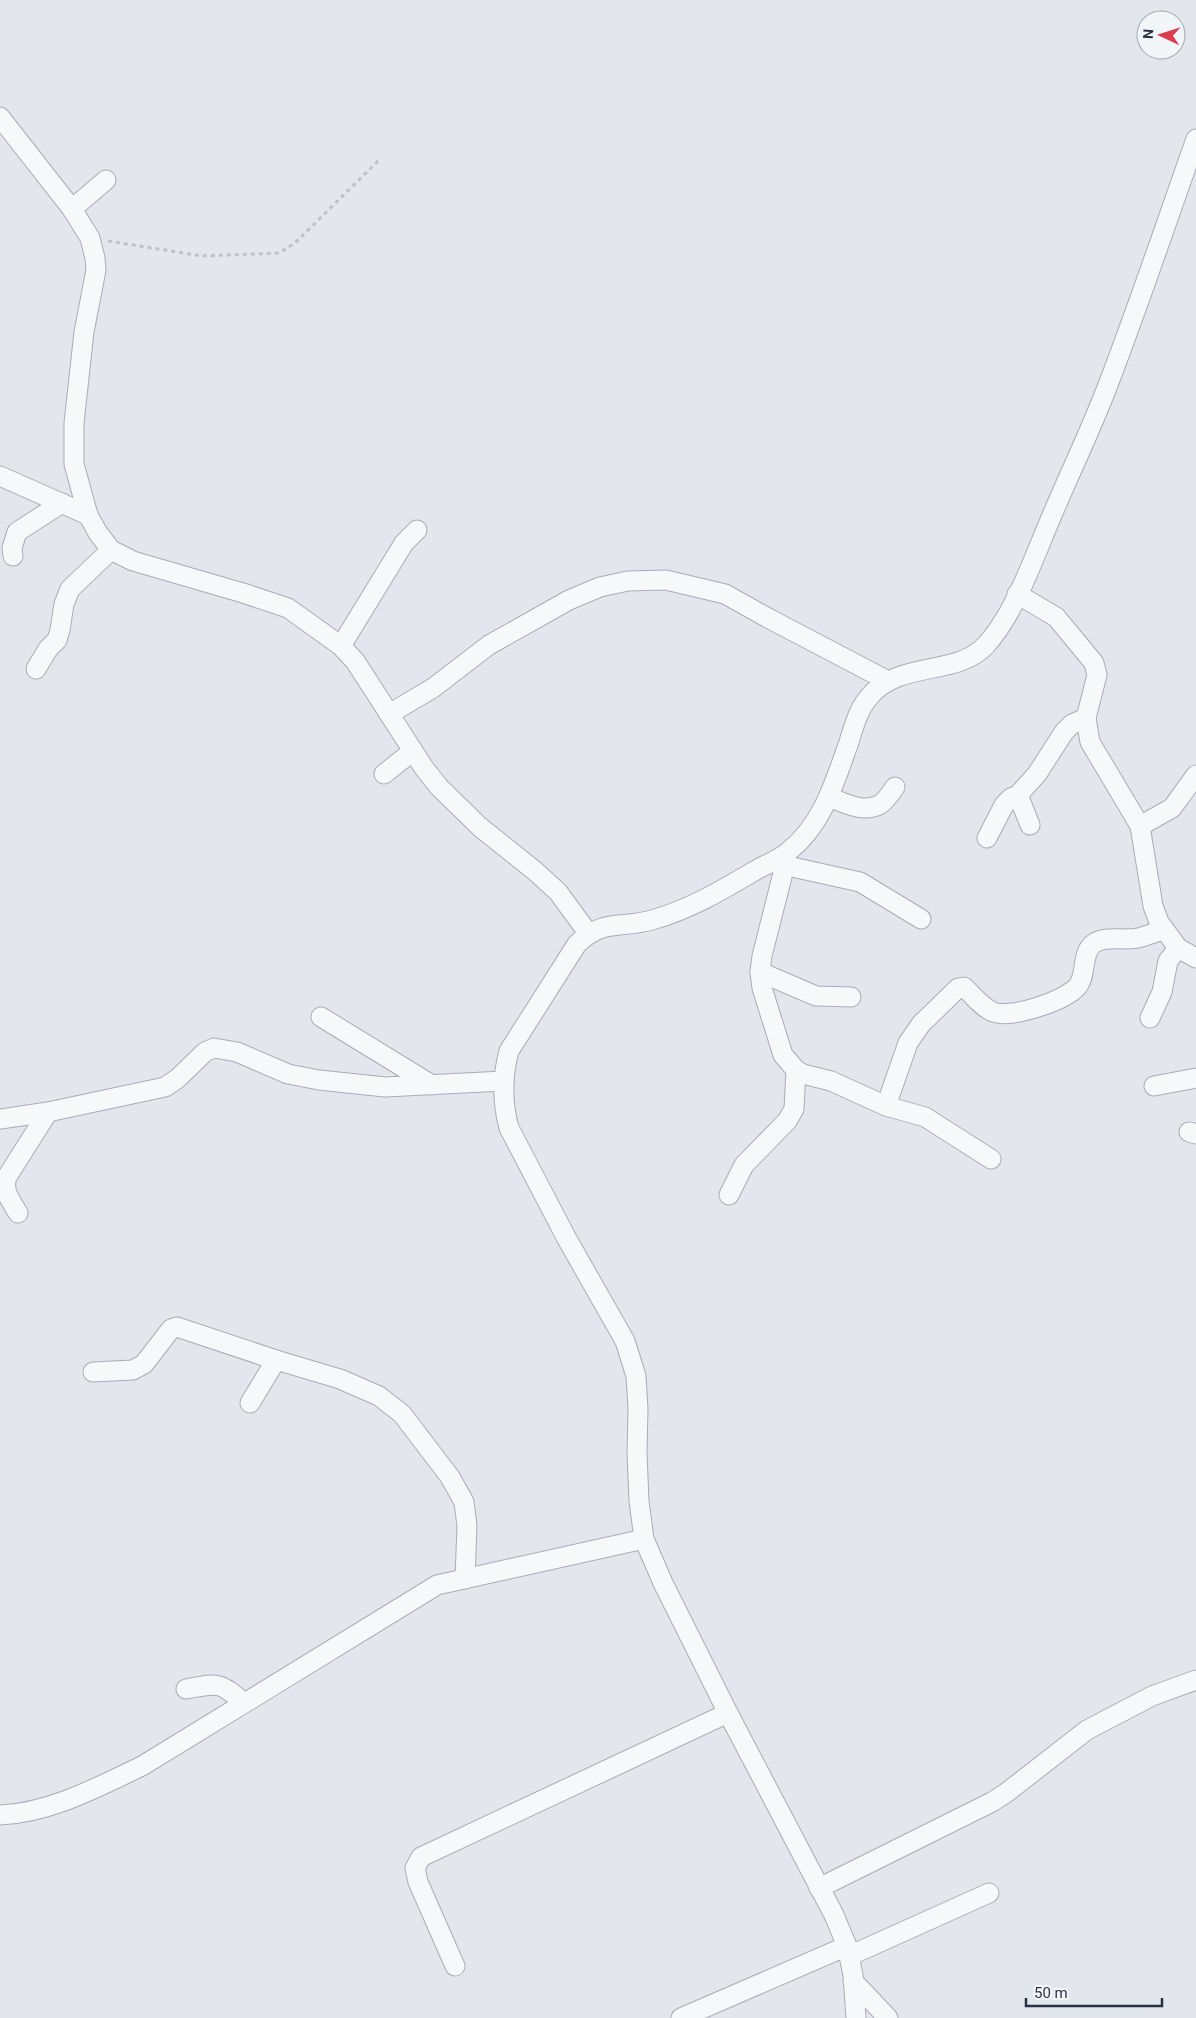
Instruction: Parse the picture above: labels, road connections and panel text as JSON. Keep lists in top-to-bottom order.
{
  "scale_bar": "50 m",
  "north": "left"
}
